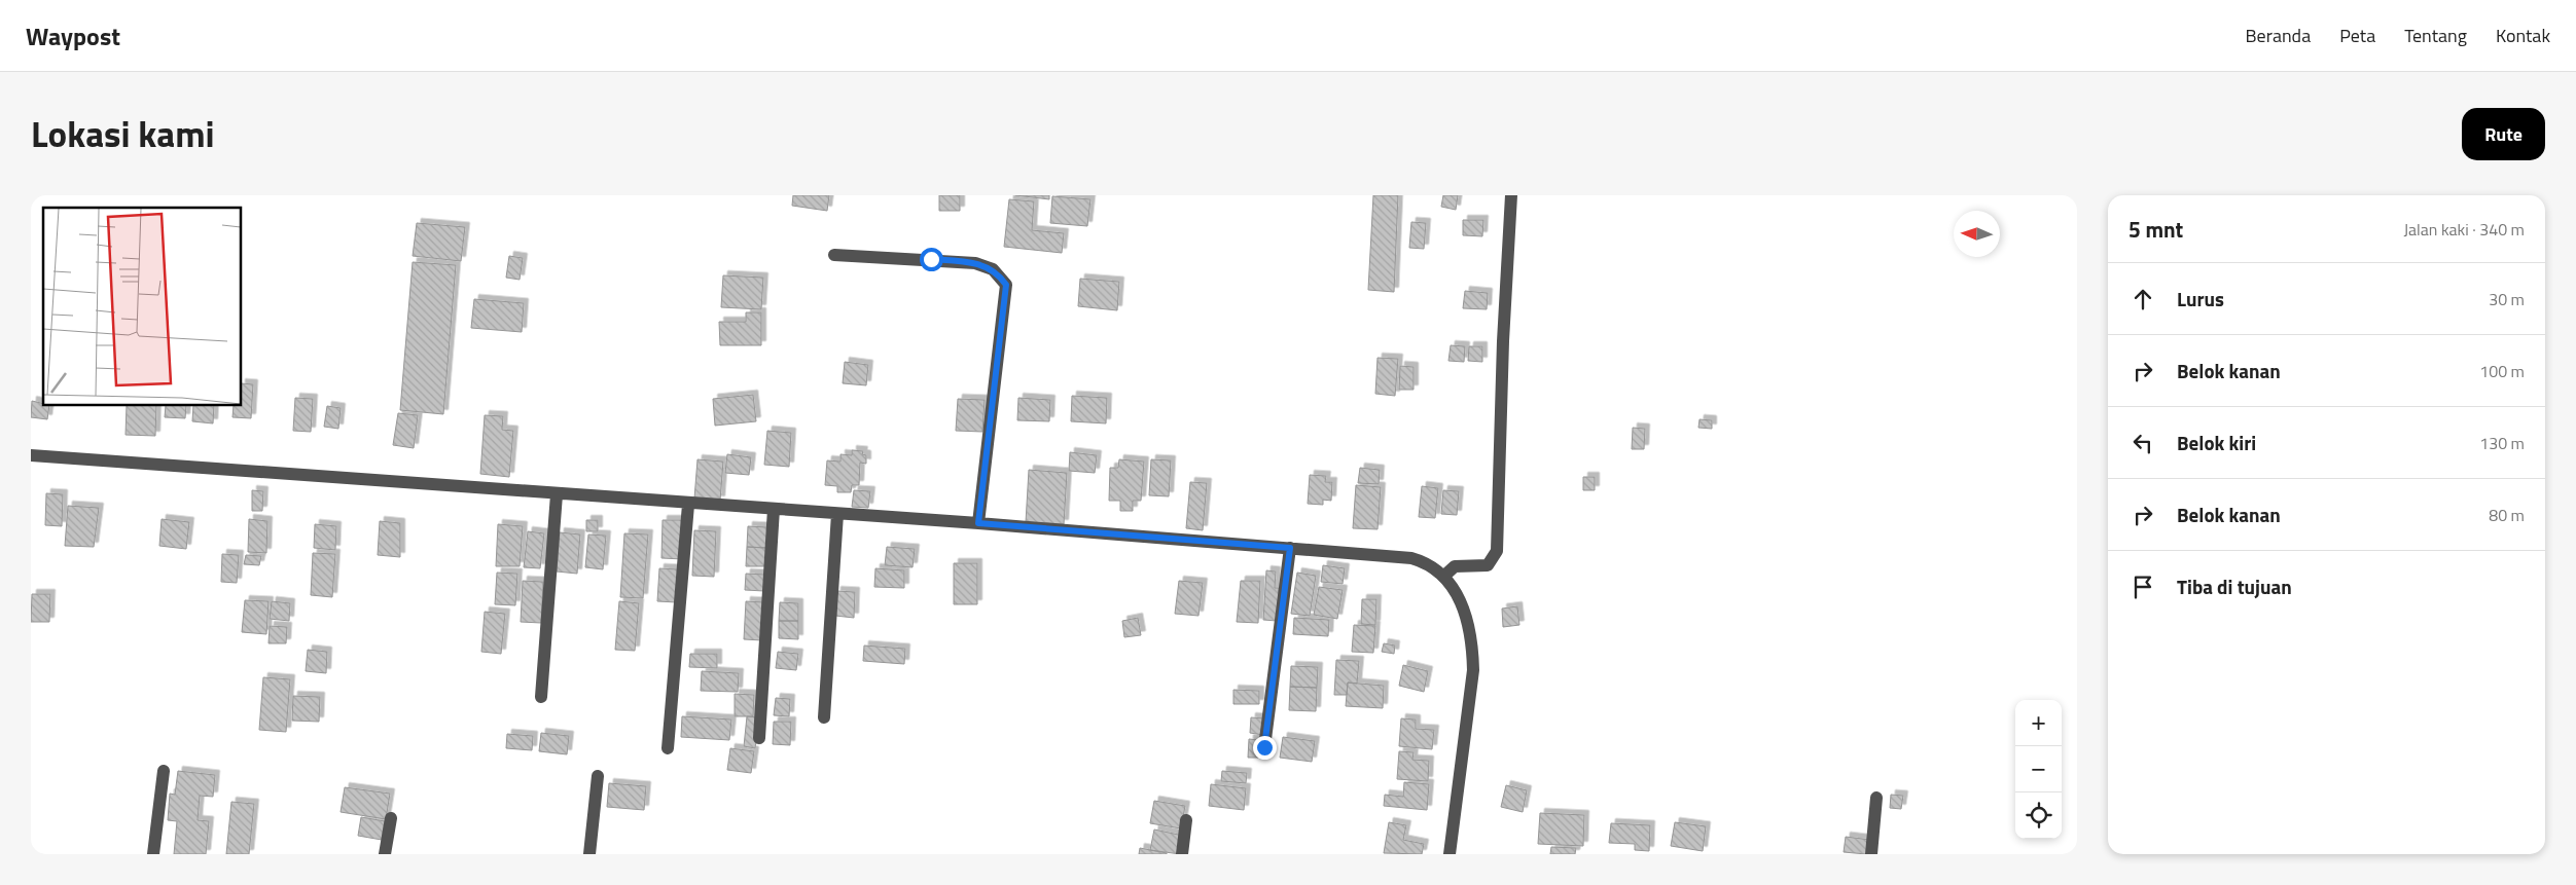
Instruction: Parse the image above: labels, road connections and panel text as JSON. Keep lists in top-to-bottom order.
{
  "north": "left",
  "page": {
    "header": "Waypost",
    "nav": [
      "Beranda",
      "Peta",
      "Tentang",
      "Kontak"
    ],
    "title": "Lokasi kami",
    "buttons": "Rute",
    "heading": ["5 mnt", "Jalan kaki · 340 m"],
    "list": [
      ["Lurus", "30 m"],
      ["Belok kanan", "100 m"],
      ["Belok kiri", "130 m"],
      ["Belok kanan", "80 m"],
      "Tiba di tujuan"
    ],
    "map_buttons": ["+", "−"]
  }
}
